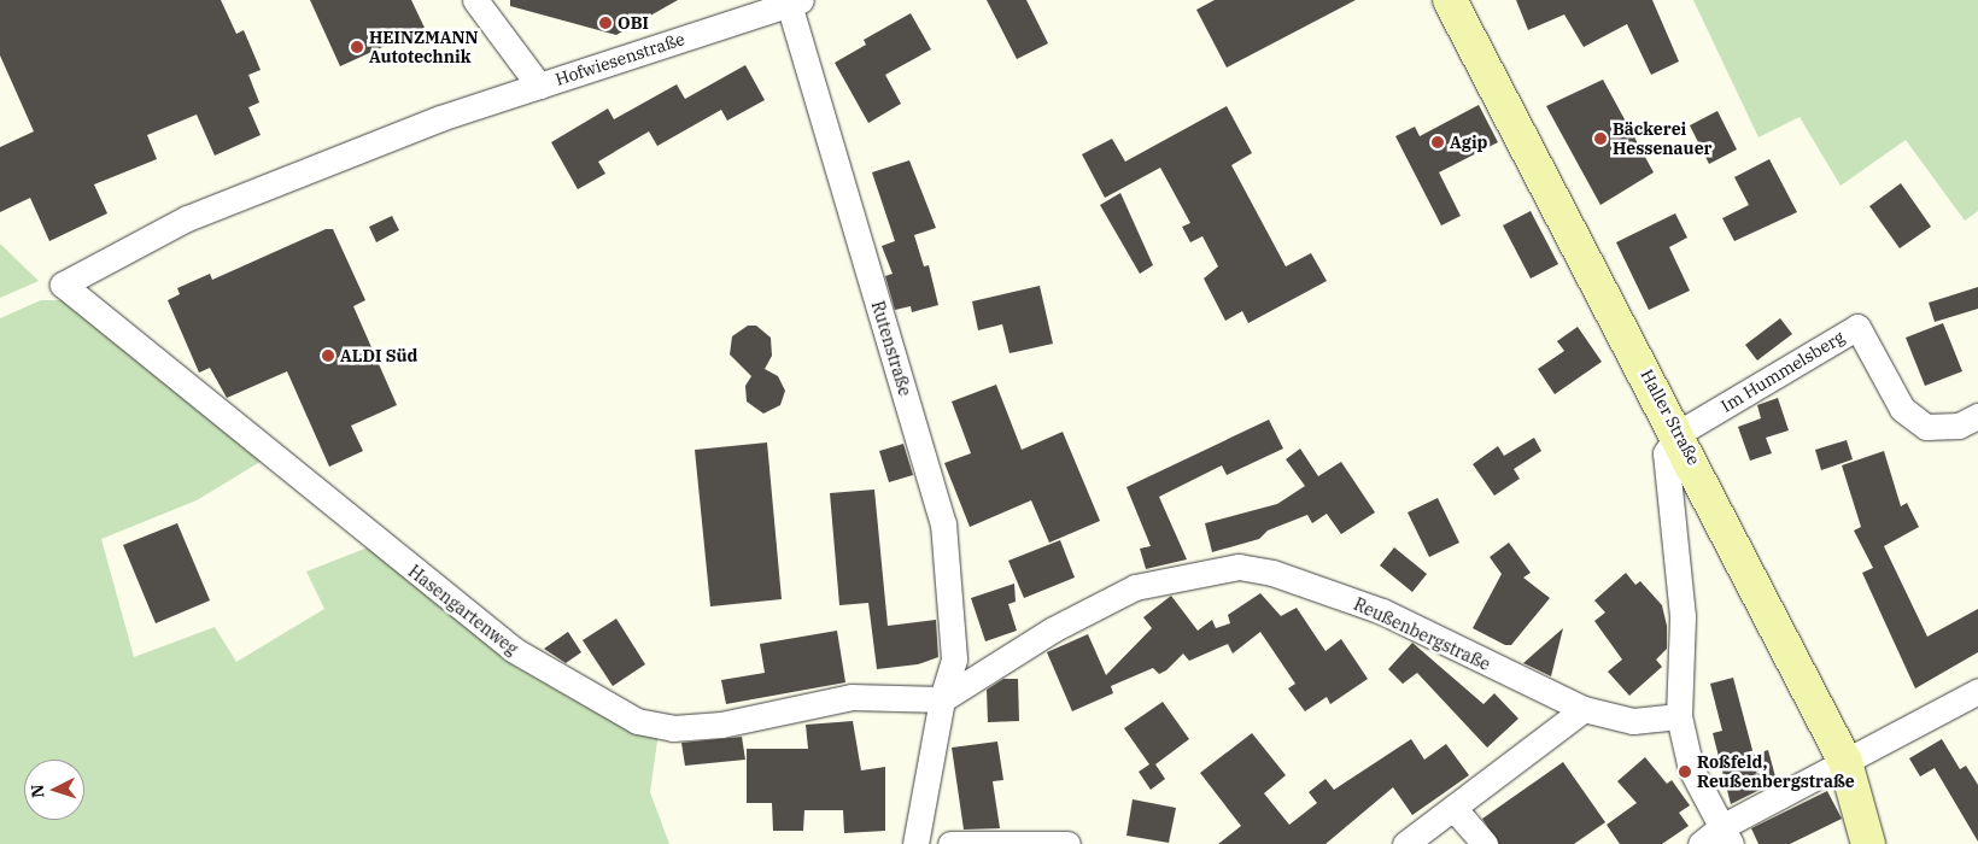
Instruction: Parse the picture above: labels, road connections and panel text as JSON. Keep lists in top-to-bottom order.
{
  "streets": {
    "main road": ["Haller Straße"],
    "street": [
      "Hofwiesenstraße",
      "Rutenstraße",
      "Im Hummelsberg",
      "Hasengartenweg",
      "Reußenbergstraße"
    ]
  },
  "crossings": [
    ["Hofwiesenstraße", "Rutenstraße"],
    ["Hofwiesenstraße", "Hasengartenweg"],
    ["Rutenstraße", "Hasengartenweg"],
    ["Rutenstraße", "Reußenbergstraße"],
    ["Im Hummelsberg", "Haller Straße"],
    ["Hasengartenweg", "Reußenbergstraße"]
  ],
  "places": [
    "OBI",
    "HEINZMANN Autotechnik",
    "Bäckerei Hessenauer",
    "Agip",
    "ALDI Süd",
    "Roßfeld, Reußenbergstraße"
  ],
  "north": "left"
}
